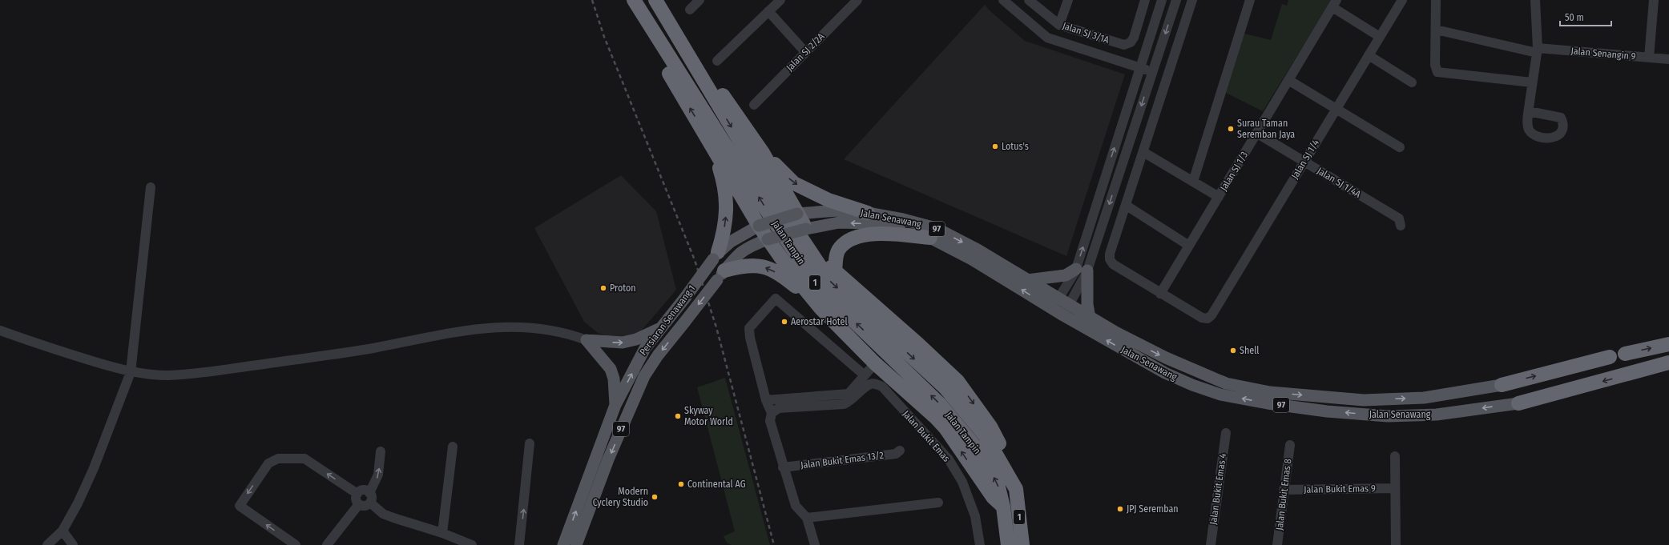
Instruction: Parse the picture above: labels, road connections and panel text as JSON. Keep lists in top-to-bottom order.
{
  "streets": {
    "highway": ["Jalan Tampin", "1"],
    "main road": ["Jalan Senawang", "97", "Persiaran Senawang 1"],
    "street": [
      "Jalan SJ 3/1A",
      "Jalan SJ 2/2A",
      "Jalan Senangin 9",
      "Jalan SJ 1/4",
      "Jalan SJ 1/3",
      "Jalan SJ 1/4A",
      "Jalan Bukit Emas",
      "Jalan Bukit Emas 13/2",
      "Jalan Bukit Emas 4",
      "Jalan Bukit Emas 9",
      "Jalan Bukit Emas 8"
    ]
  },
  "crossings": [
    ["Jalan SJ 1/4", "Jalan SJ 1/3"],
    ["Jalan SJ 1/4", "Jalan SJ 1/4A"],
    ["Jalan SJ 1/3", "Jalan SJ 1/4A"],
    ["Jalan Senawang", "97"],
    ["97", "Persiaran Senawang 1"],
    ["Jalan Bukit Emas 9", "Jalan Bukit Emas 8"]
  ],
  "places": [
    "Surau Taman Seremban Jaya",
    "Lotus's",
    "Proton",
    "Aerostar Hotel",
    "Shell",
    "Skyway Motor World",
    "Continental AG",
    "Modern Cyclery Studio",
    "JPJ Seremban"
  ],
  "scale_bar": "50 m"
}
